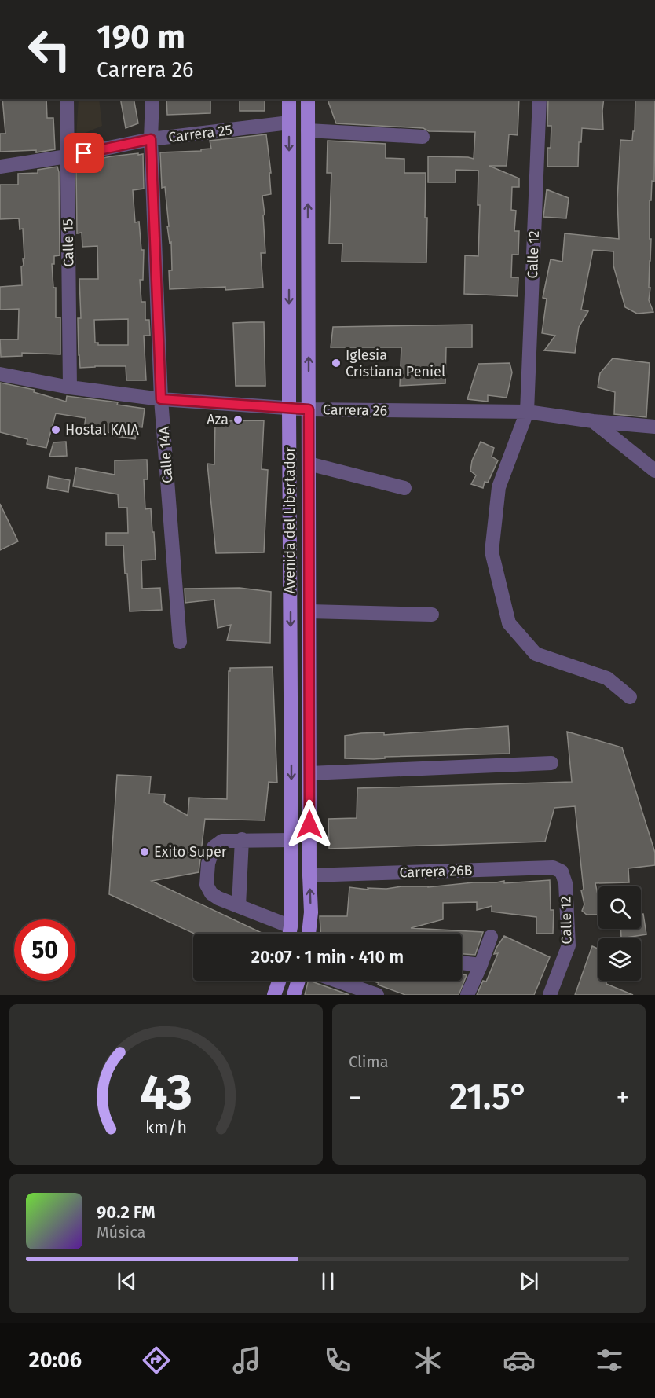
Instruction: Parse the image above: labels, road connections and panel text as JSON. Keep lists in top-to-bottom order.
{
  "streets": {
    "main road": ["Avenida del Libertador"],
    "street": [
      "Carrera 25",
      "Calle 15",
      "Calle 12",
      "Carrera 26",
      "Calle 14A",
      "Carrera 26B"
    ]
  },
  "crossings": [
    ["Carrera 25", "Calle 15"],
    ["Carrera 25", "Calle 14A"],
    ["Carrera 25", "Avenida del Libertador"],
    ["Calle 15", "Carrera 26"],
    ["Calle 12", "Carrera 26"],
    ["Calle 12", "Carrera 26B"],
    ["Carrera 26", "Calle 14A"],
    ["Carrera 26", "Avenida del Libertador"],
    ["Avenida del Libertador", "Carrera 26B"]
  ],
  "places": [
    "Iglesia Cristiana Peniel",
    "Aza",
    "Hostal KAIA",
    "Exito Super"
  ],
  "page": {
    "turn": ["190 m", "Carrera 26"],
    "limit": "50",
    "trip": "20:07 · 1 min · 410 m",
    "tile": "Clima",
    "heat": ["−", "21.5°", "+"],
    "song": ["90.2 FM", "Música"],
    "tabs": "20:06",
    "gauge": ["43", "km/h"]
  }
}
